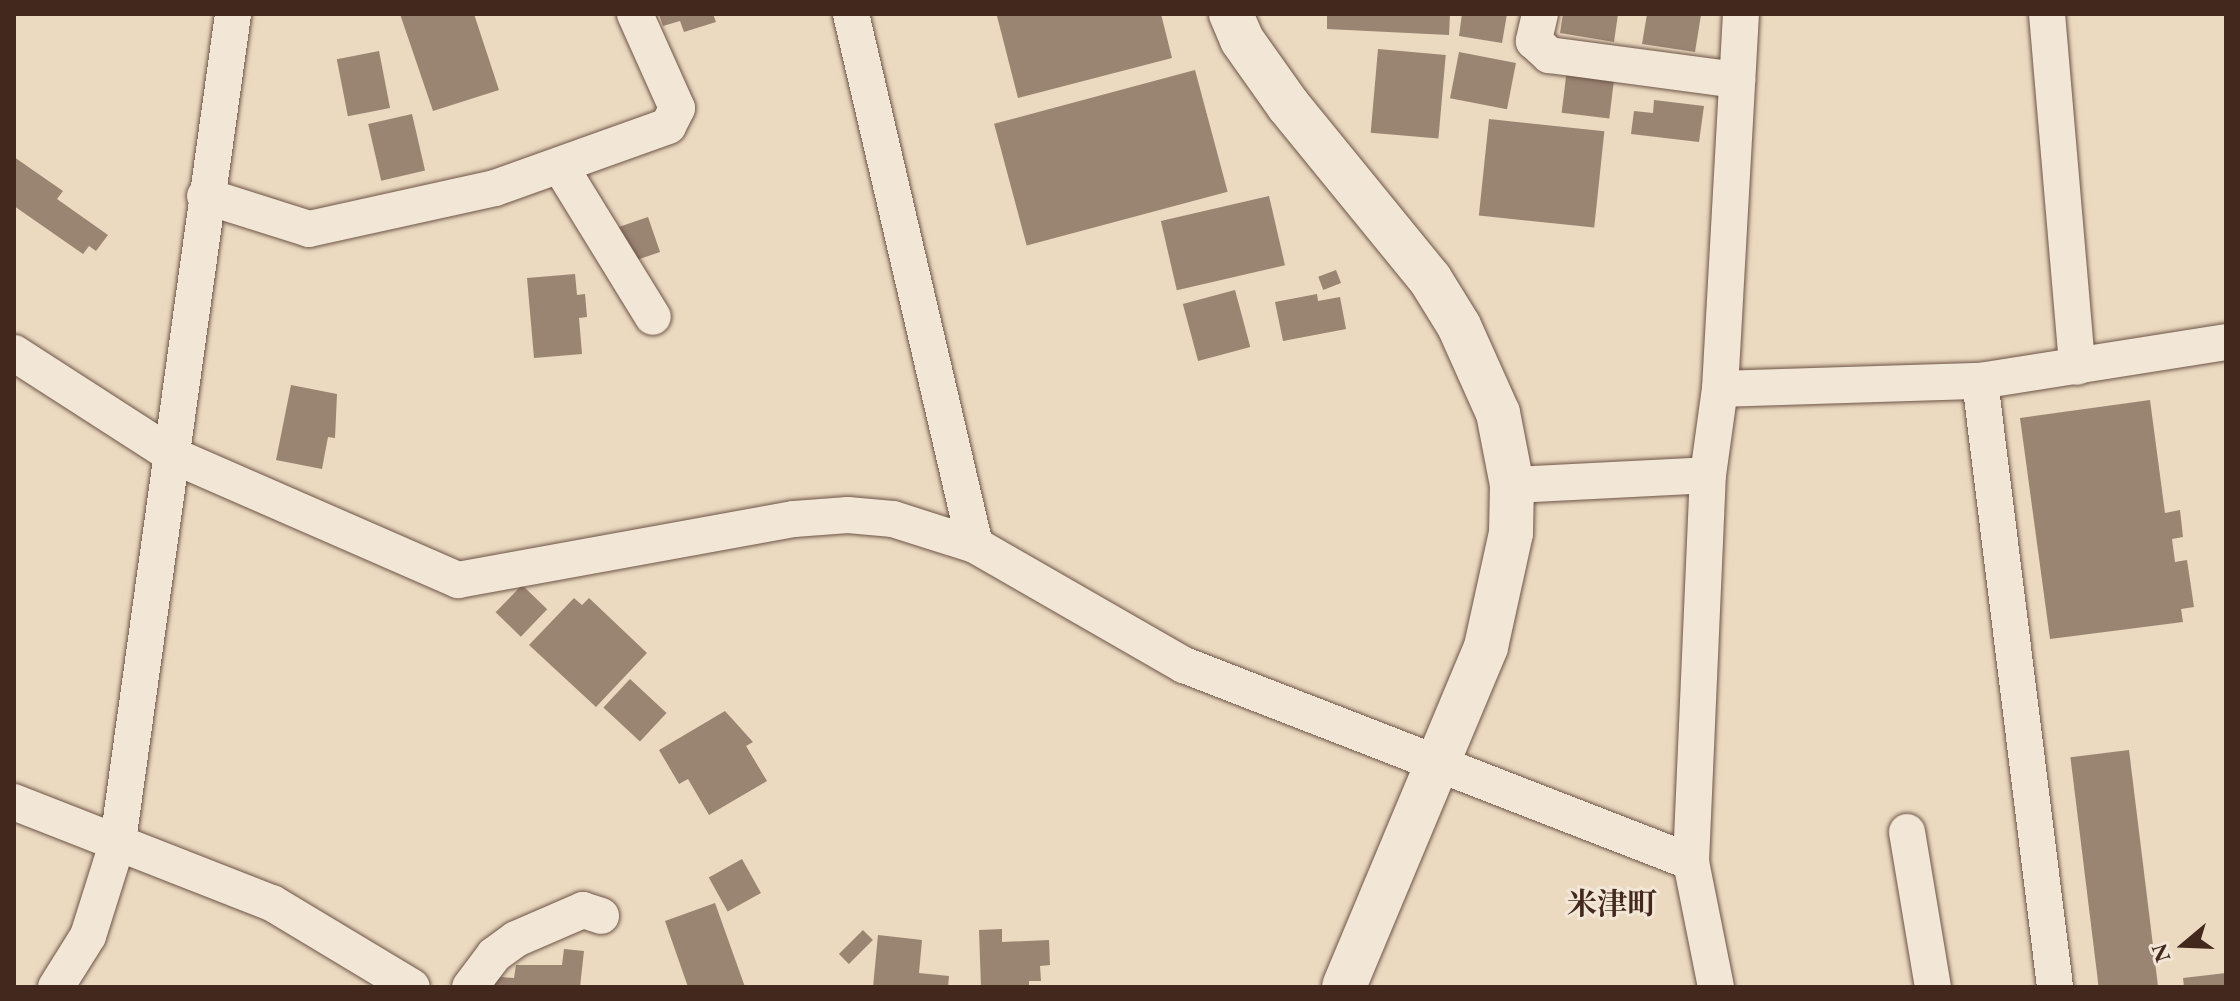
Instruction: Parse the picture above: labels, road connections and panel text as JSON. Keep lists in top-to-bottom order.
{
  "districts": ["米津町"],
  "north": "left"
}
